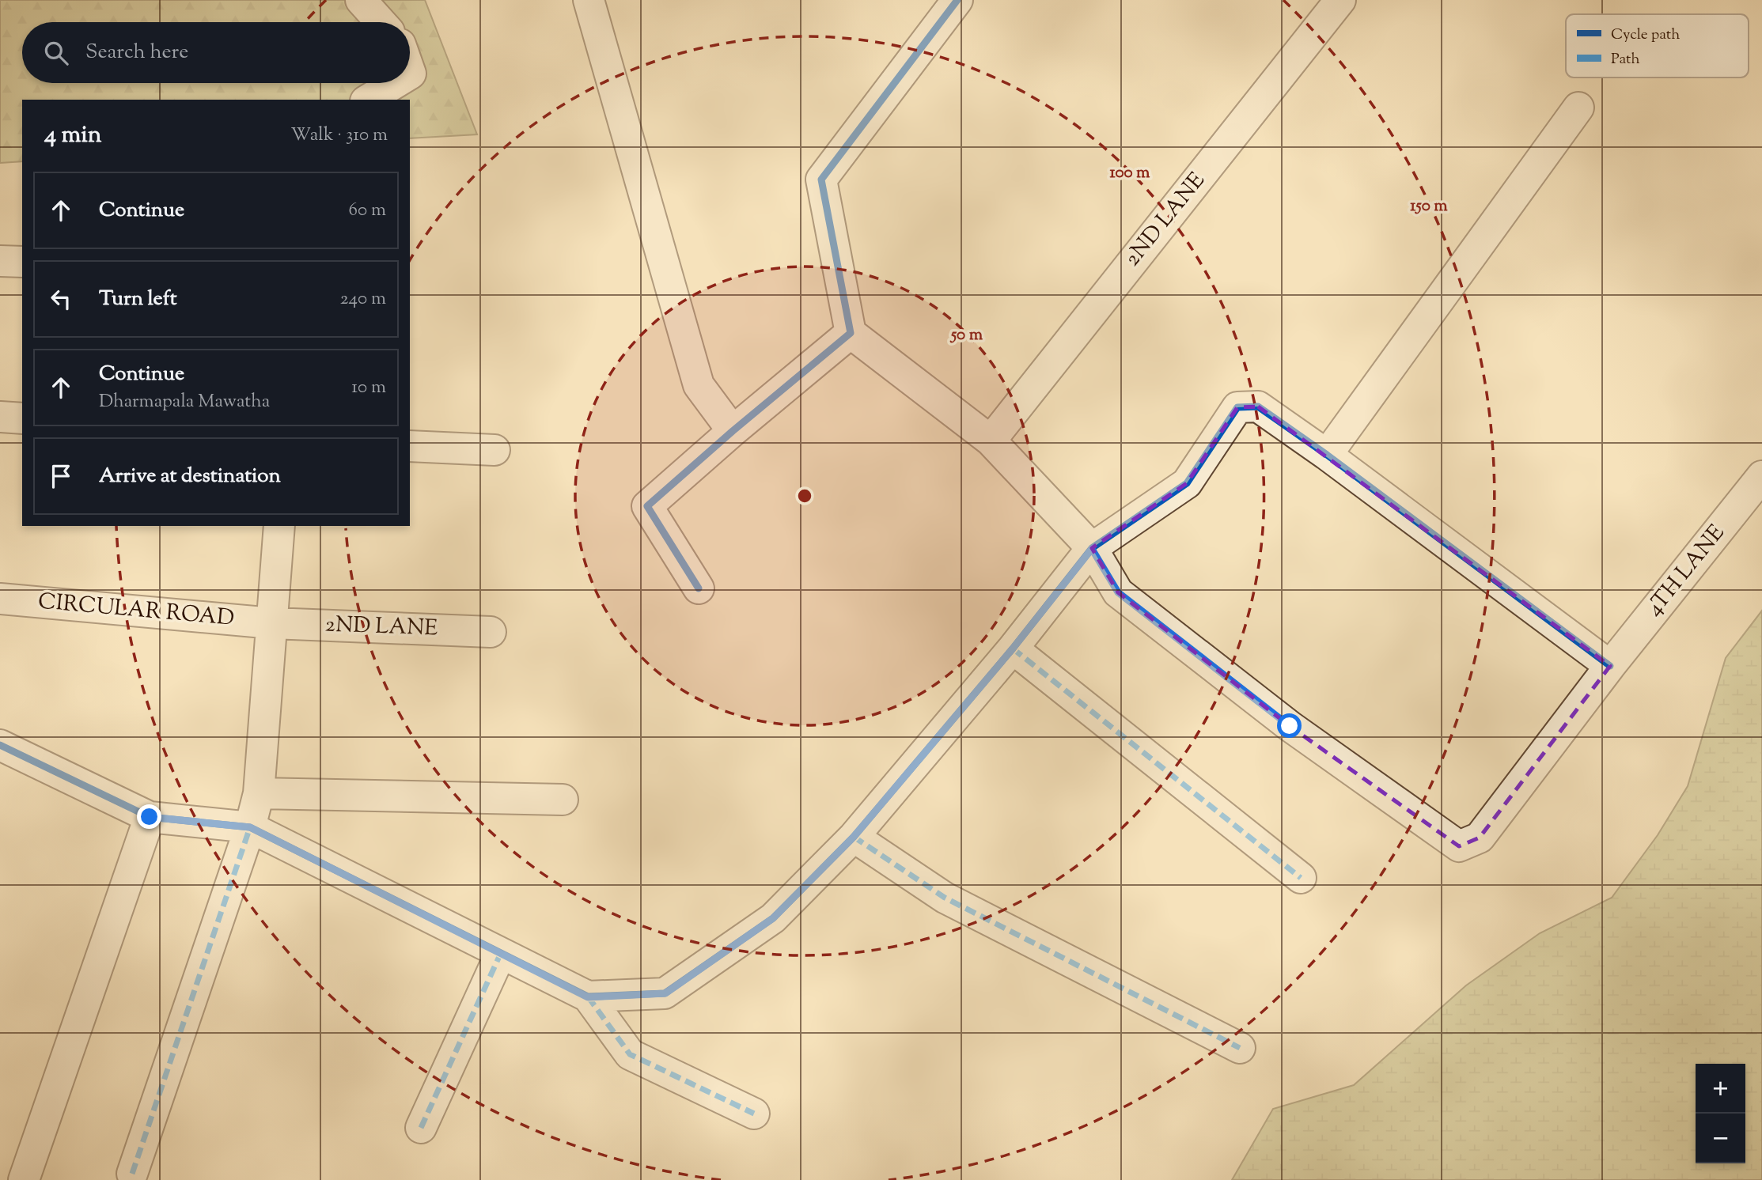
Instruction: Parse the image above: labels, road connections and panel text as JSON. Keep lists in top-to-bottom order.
{
  "streets": {
    "street": ["2ND LANE", "4TH LANE", "CIRCULAR ROAD"]
  },
  "crossings": [
    ["2ND LANE", "CIRCULAR ROAD"]
  ],
  "legend": ["Cycle path", "Path"],
  "page": {
    "search": "Search here",
    "heading": ["4 min", "Walk · 310 m"],
    "list": [
      ["Continue", "60 m"],
      ["Turn left", "240 m"],
      ["Continue", "Dharmapala Mawatha", "10 m"],
      "Arrive at destination"
    ],
    "map_buttons": ["+", "−"]
  },
  "rings": ["100 m", "150 m", "50 m"]
}
